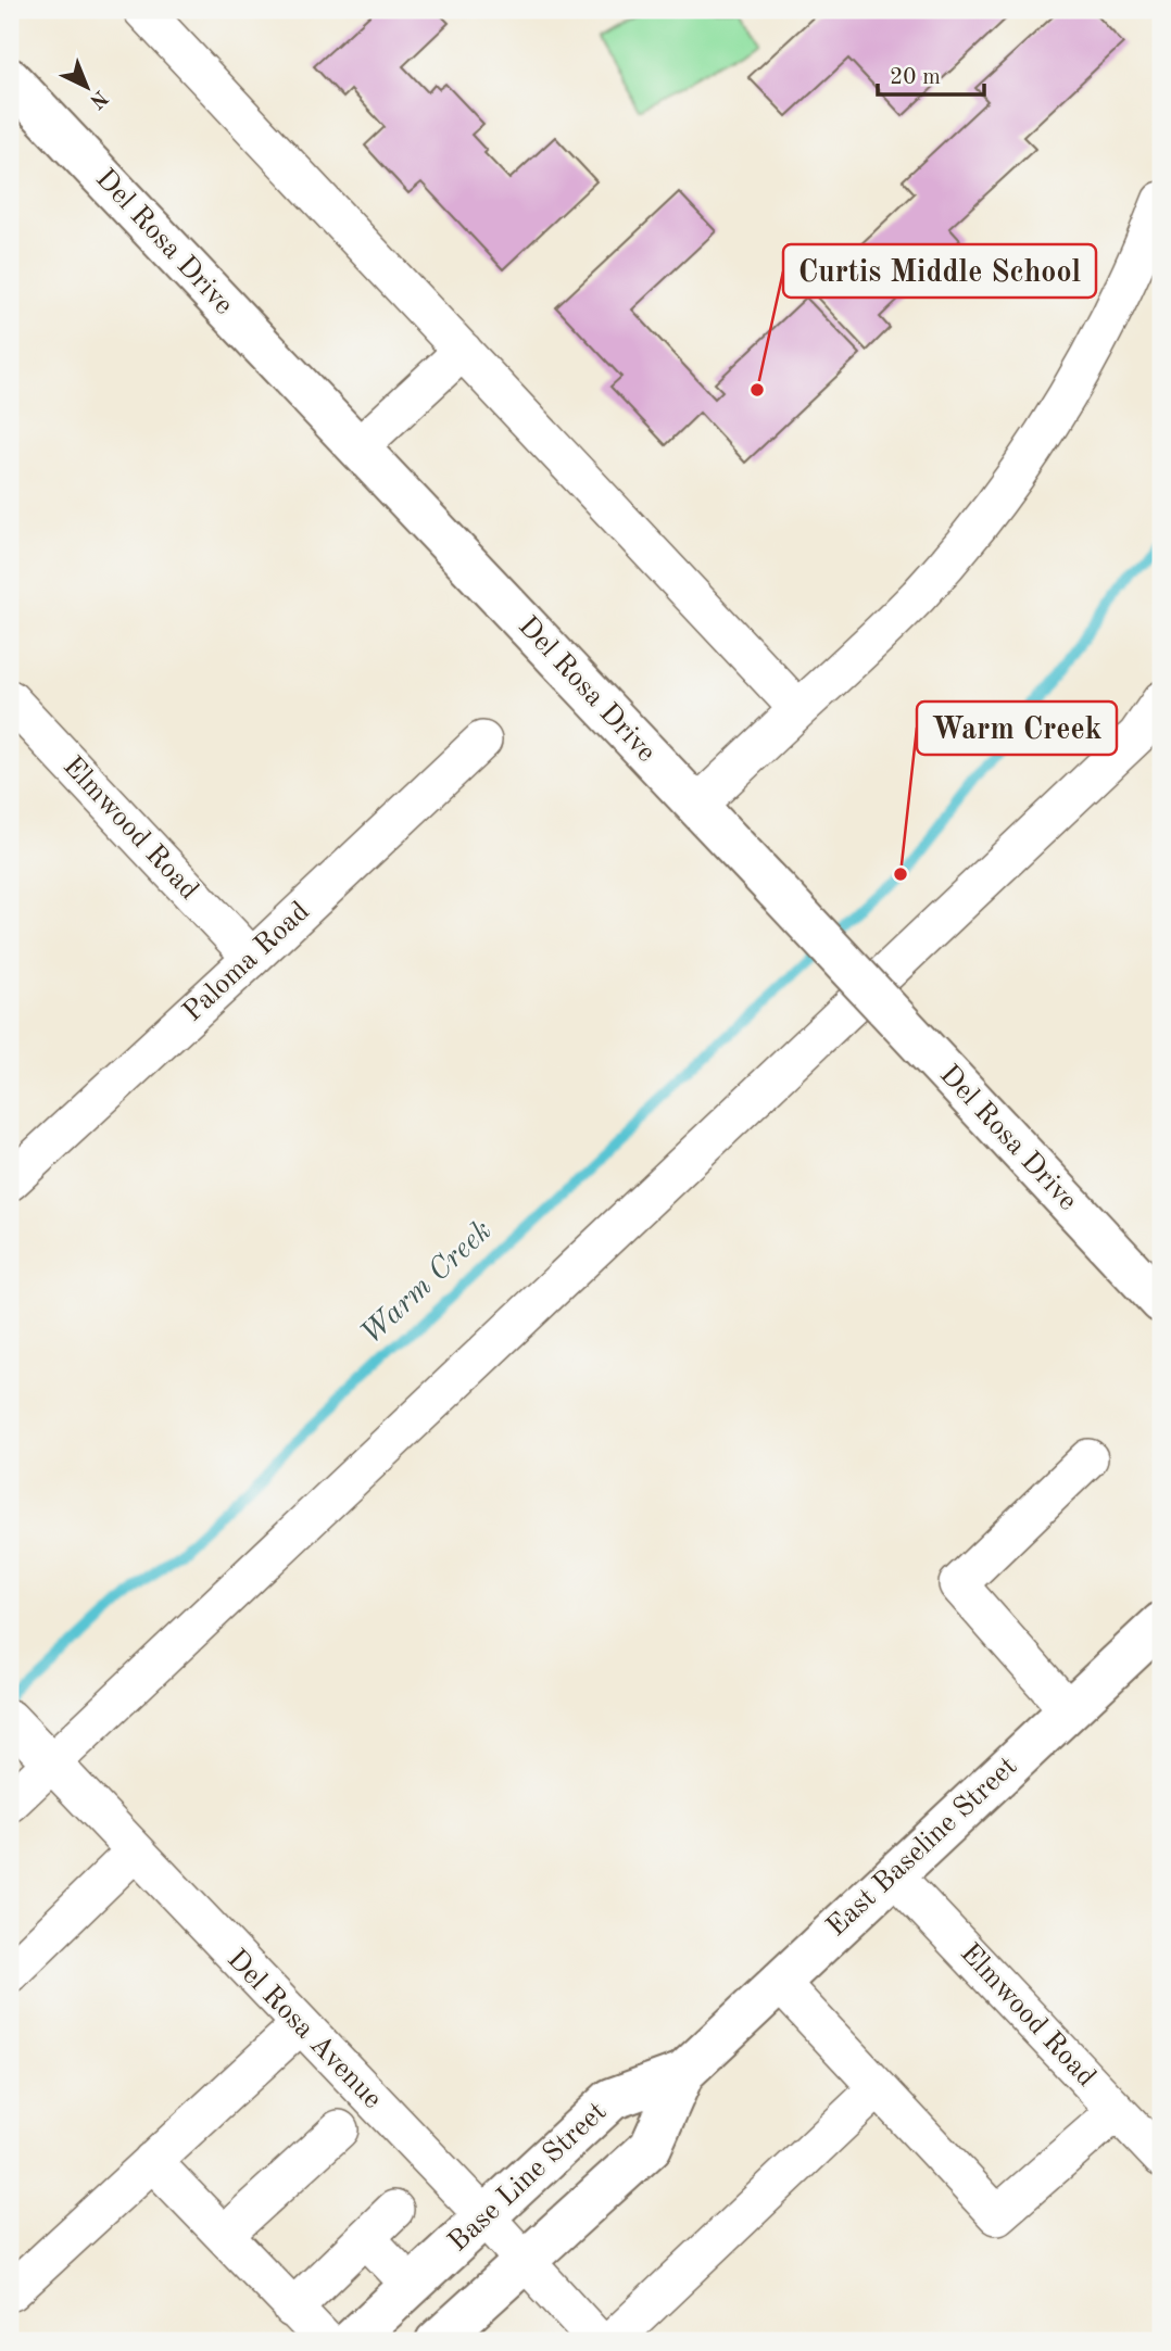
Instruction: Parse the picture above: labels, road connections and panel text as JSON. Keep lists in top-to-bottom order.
{
  "streets": {
    "main road": ["Del Rosa Drive", "East Baseline Street", "Base Line Street"],
    "street": ["Elmwood Road", "Paloma Road", "Del Rosa Avenue"]
  },
  "crossings": [
    ["Elmwood Road", "Paloma Road"],
    ["Elmwood Road", "East Baseline Street"],
    ["East Baseline Street", "Base Line Street"],
    ["Del Rosa Avenue", "Base Line Street"]
  ],
  "water": ["Warm Creek"],
  "places": ["Curtis Middle School", "Warm Creek"],
  "scale_bar": "20 m",
  "north": "bottom right"
}
